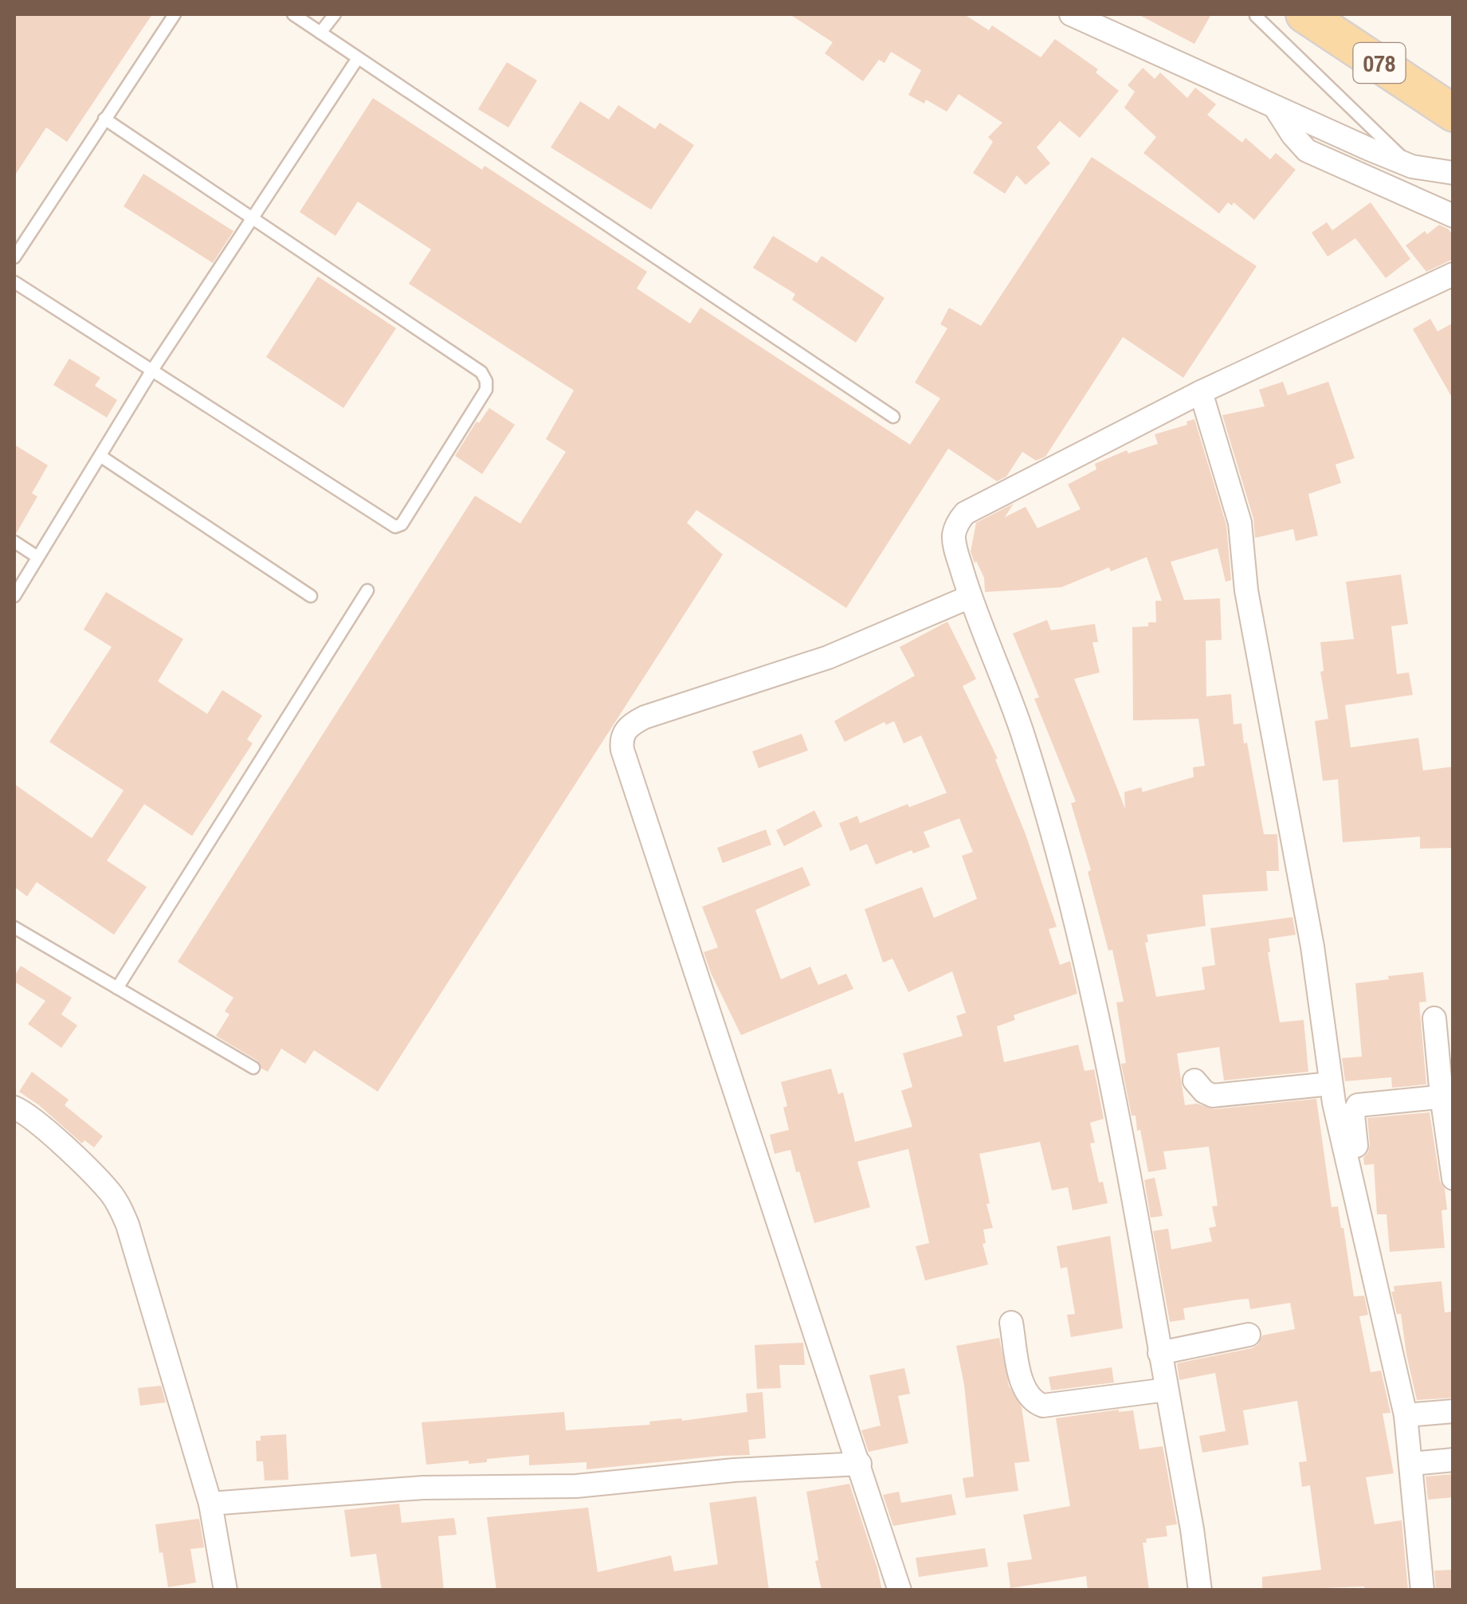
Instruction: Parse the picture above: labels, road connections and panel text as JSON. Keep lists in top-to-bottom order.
{
  "streets": {
    "main road": ["078"]
  }
}
